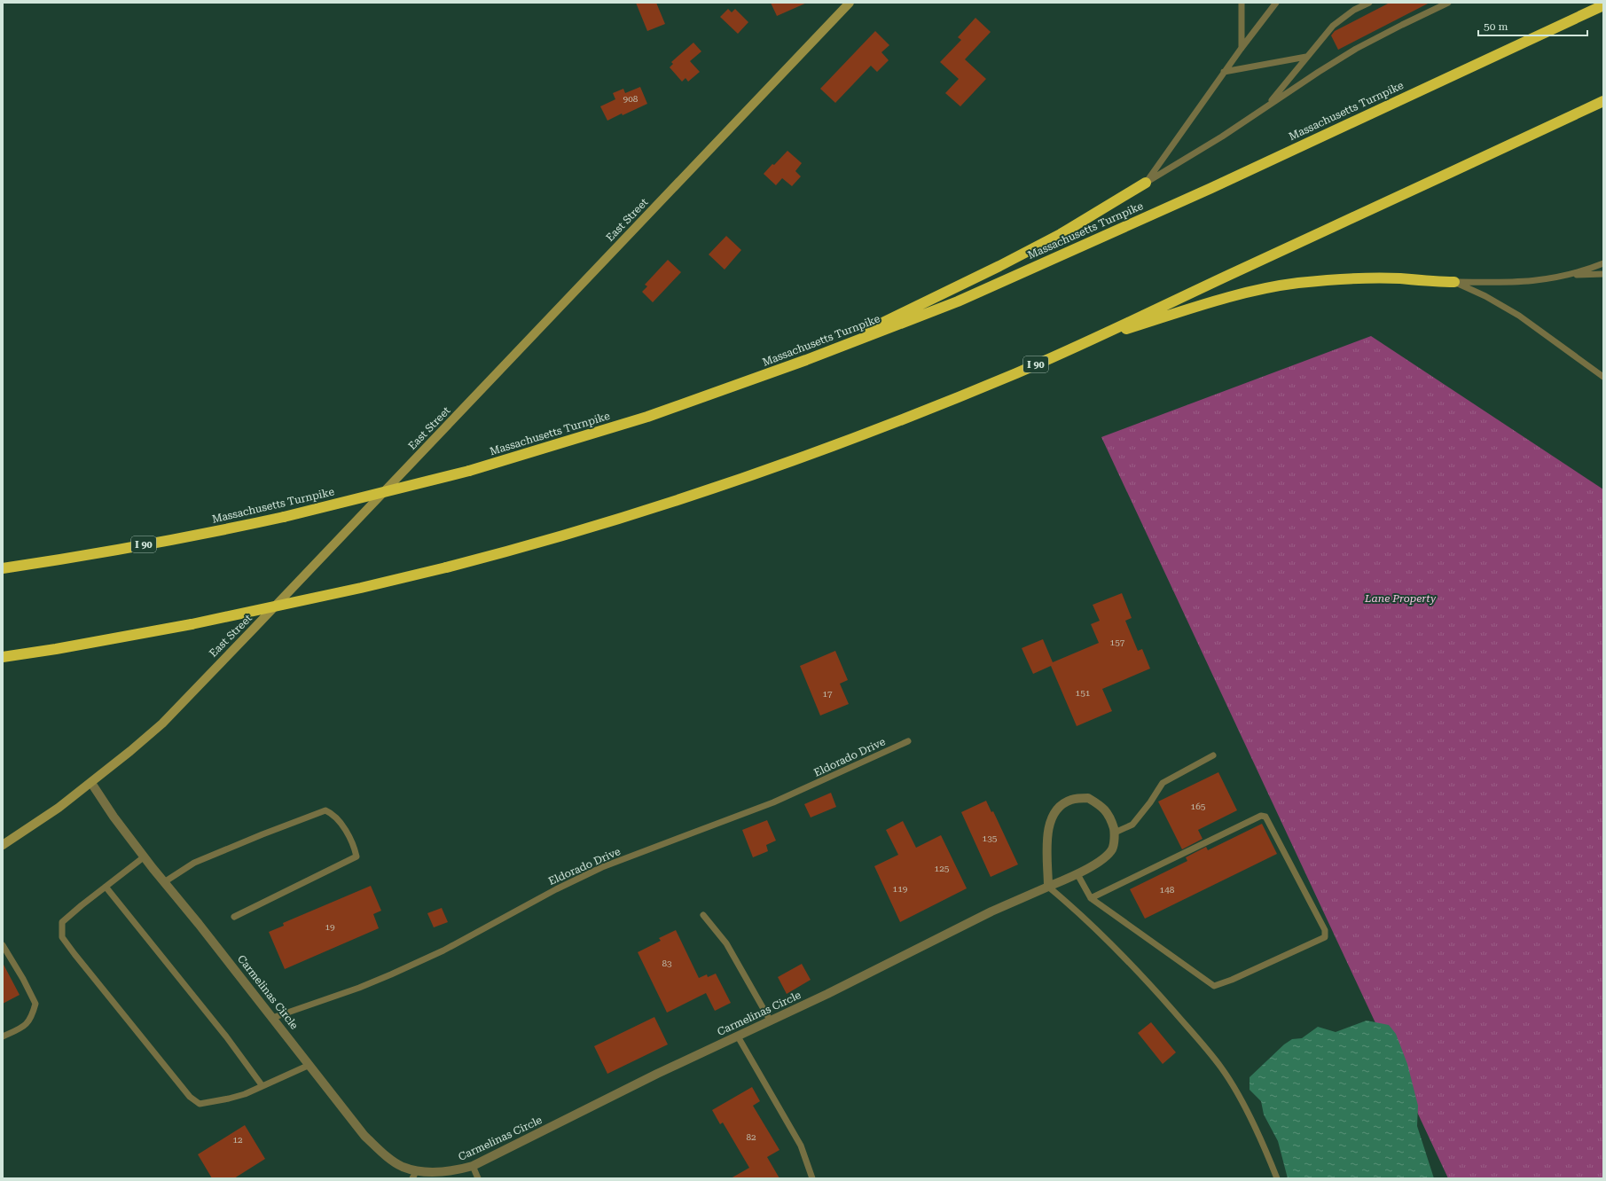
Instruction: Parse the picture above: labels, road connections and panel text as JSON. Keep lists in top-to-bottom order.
{
  "streets": {
    "highway": ["Massachusetts Turnpike", "I 90"],
    "main road": ["East Street"],
    "street": ["Carmelinas Circle"],
    "lane": ["Eldorado Drive"]
  },
  "crossings": [
    ["East Street", "Carmelinas Circle"],
    ["Eldorado Drive", "Carmelinas Circle"]
  ],
  "parks": ["Lane Property"],
  "house_numbers": [
    "908",
    "157",
    "151",
    "17",
    "165",
    "135",
    "125",
    "119",
    "148",
    "19",
    "83",
    "82",
    "12"
  ],
  "scale_bar": "50 m"
}
